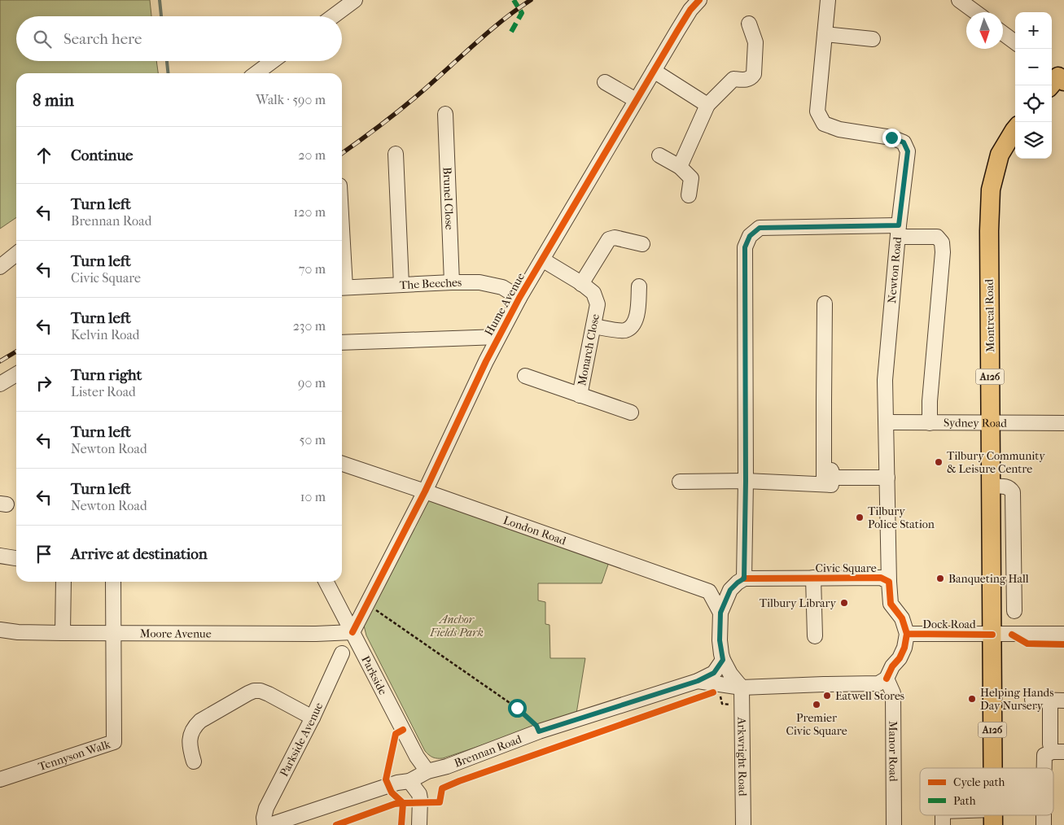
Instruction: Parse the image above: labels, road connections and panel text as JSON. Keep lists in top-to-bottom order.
{
  "streets": {
    "main road": ["Montreal Road", "A126"],
    "street": [
      "Brunel Close",
      "Newton Road",
      "The Beeches",
      "Hume Avenue",
      "Monarch Close",
      "Sydney Road",
      "London Road",
      "Civic Square",
      "Dock Road",
      "Moore Avenue",
      "Parkside",
      "Parkside Avenue",
      "Brennan Road",
      "Manor Road",
      "Tennyson Walk",
      "Arkwright Road"
    ]
  },
  "crossings": [
    ["Brunel Close", "The Beeches"],
    ["Newton Road", "Sydney Road"],
    ["Newton Road", "Civic Square"],
    ["The Beeches", "Hume Avenue"],
    ["Hume Avenue", "Monarch Close"],
    ["Hume Avenue", "London Road"],
    ["Hume Avenue", "Moore Avenue"],
    ["Hume Avenue", "Parkside"],
    ["Montreal Road", "A126"],
    ["Montreal Road", "Sydney Road"],
    ["Montreal Road", "Dock Road"],
    ["A126", "Dock Road"],
    ["London Road", "Civic Square"],
    ["Civic Square", "Dock Road"],
    ["Moore Avenue", "Parkside"],
    ["Moore Avenue", "Tennyson Walk"],
    ["Parkside", "Brennan Road"]
  ],
  "parks": ["Anchor Fields Park"],
  "places": [
    "Tilbury Community & Leisure Centre",
    "Tilbury Police Station",
    "Banqueting Hall",
    "Tilbury Library",
    "Eatwell Stores",
    "Helping Hands Day Nursery",
    "Premier Civic Square"
  ],
  "legend": ["Cycle path", "Path"],
  "north": "bottom",
  "page": {
    "map_buttons": ["+", "−"],
    "search": "Search here",
    "heading": ["8 min", "Walk · 590 m"],
    "list": [
      ["Continue", "20 m"],
      ["Turn left", "Brennan Road", "120 m"],
      ["Turn left", "Civic Square", "70 m"],
      ["Turn left", "Kelvin Road", "230 m"],
      ["Turn right", "Lister Road", "90 m"],
      ["Turn left", "Newton Road", "50 m"],
      ["Turn left", "Newton Road", "10 m"],
      "Arrive at destination"
    ]
  }
}
